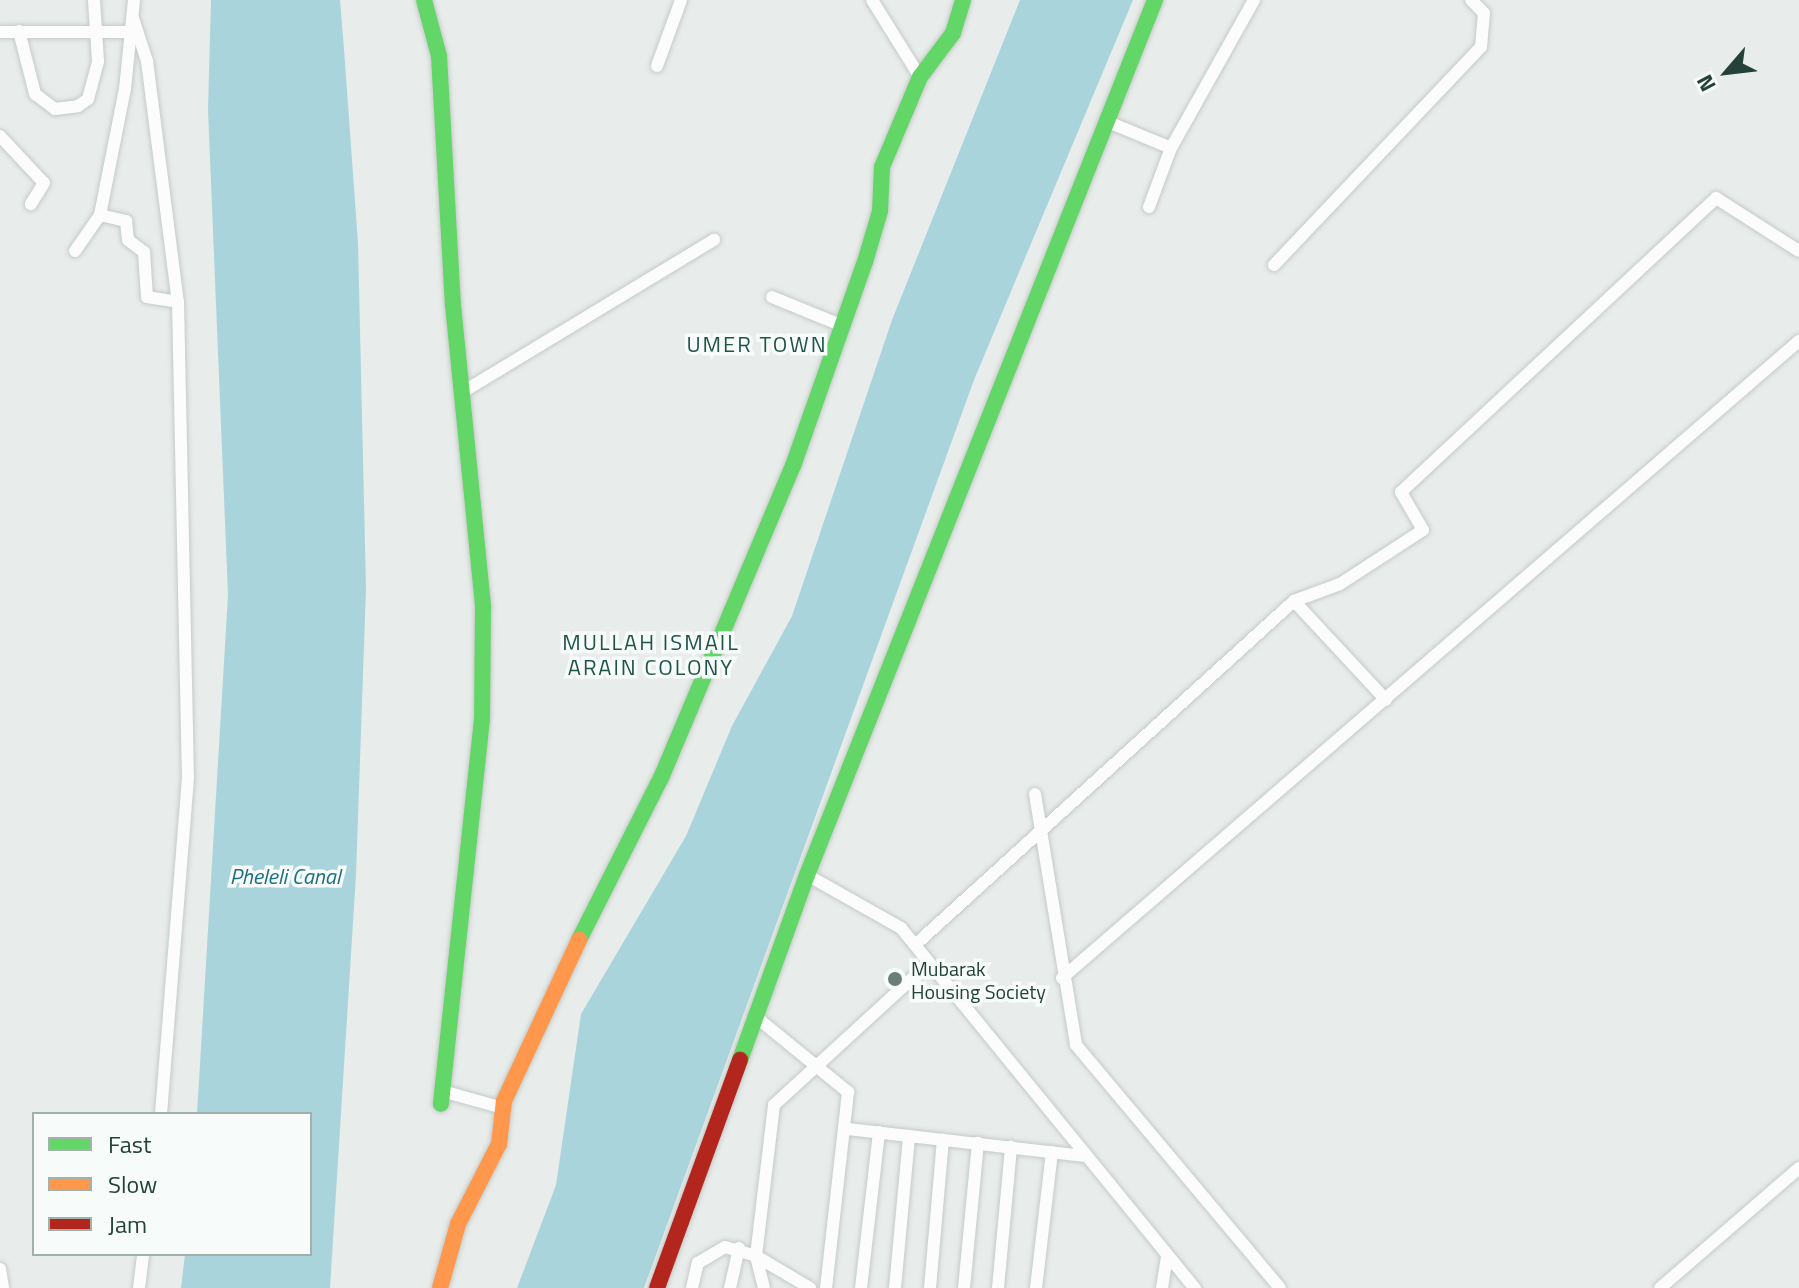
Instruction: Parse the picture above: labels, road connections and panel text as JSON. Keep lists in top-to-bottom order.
{
  "districts": ["UMER TOWN", "MULLAH ISMAIL ARAIN COLONY"],
  "water": ["Pheleli Canal"],
  "places": ["Mubarak Housing Society"],
  "legend": ["Fast", "Slow", "Jam"],
  "north": "bottom left"
}
